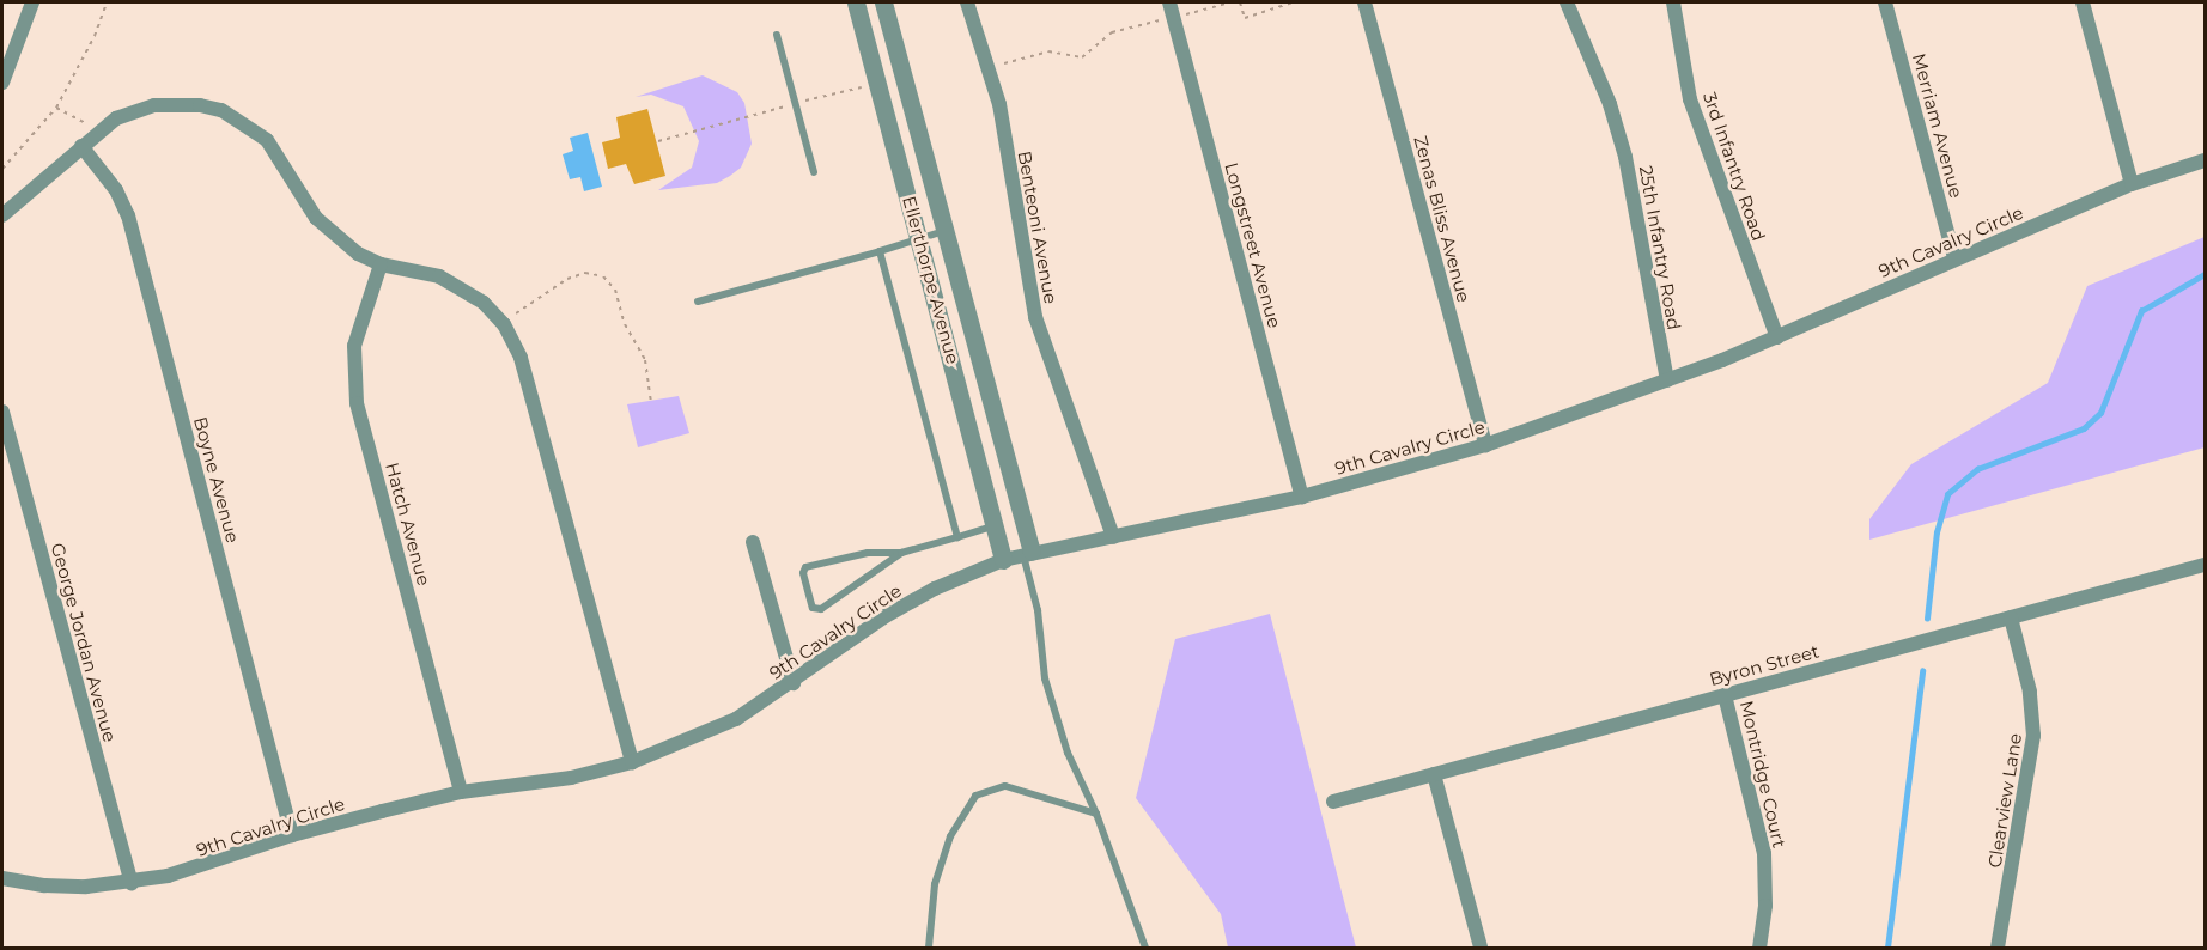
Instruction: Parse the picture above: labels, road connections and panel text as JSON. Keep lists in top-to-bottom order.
{
  "streets": {
    "street": [
      "Merriam Avenue",
      "3rd Infantry Road",
      "Zenas Bliss Avenue",
      "Benteoni Avenue",
      "9th Cavalry Circle",
      "Longstreet Avenue",
      "25th Infantry Road",
      "Ellerthorpe Avenue",
      "Boyne Avenue",
      "Hatch Avenue",
      "George Jordan Avenue",
      "Byron Street",
      "Montridge Court",
      "Clearview Lane"
    ]
  },
  "crossings": [
    ["Merriam Avenue", "9th Cavalry Circle"],
    ["3rd Infantry Road", "9th Cavalry Circle"],
    ["Zenas Bliss Avenue", "9th Cavalry Circle"],
    ["Benteoni Avenue", "9th Cavalry Circle"],
    ["9th Cavalry Circle", "Longstreet Avenue"],
    ["9th Cavalry Circle", "25th Infantry Road"],
    ["9th Cavalry Circle", "Ellerthorpe Avenue"],
    ["9th Cavalry Circle", "Boyne Avenue"],
    ["9th Cavalry Circle", "Hatch Avenue"],
    ["9th Cavalry Circle", "George Jordan Avenue"],
    ["Byron Street", "Montridge Court"],
    ["Byron Street", "Clearview Lane"]
  ]
}
